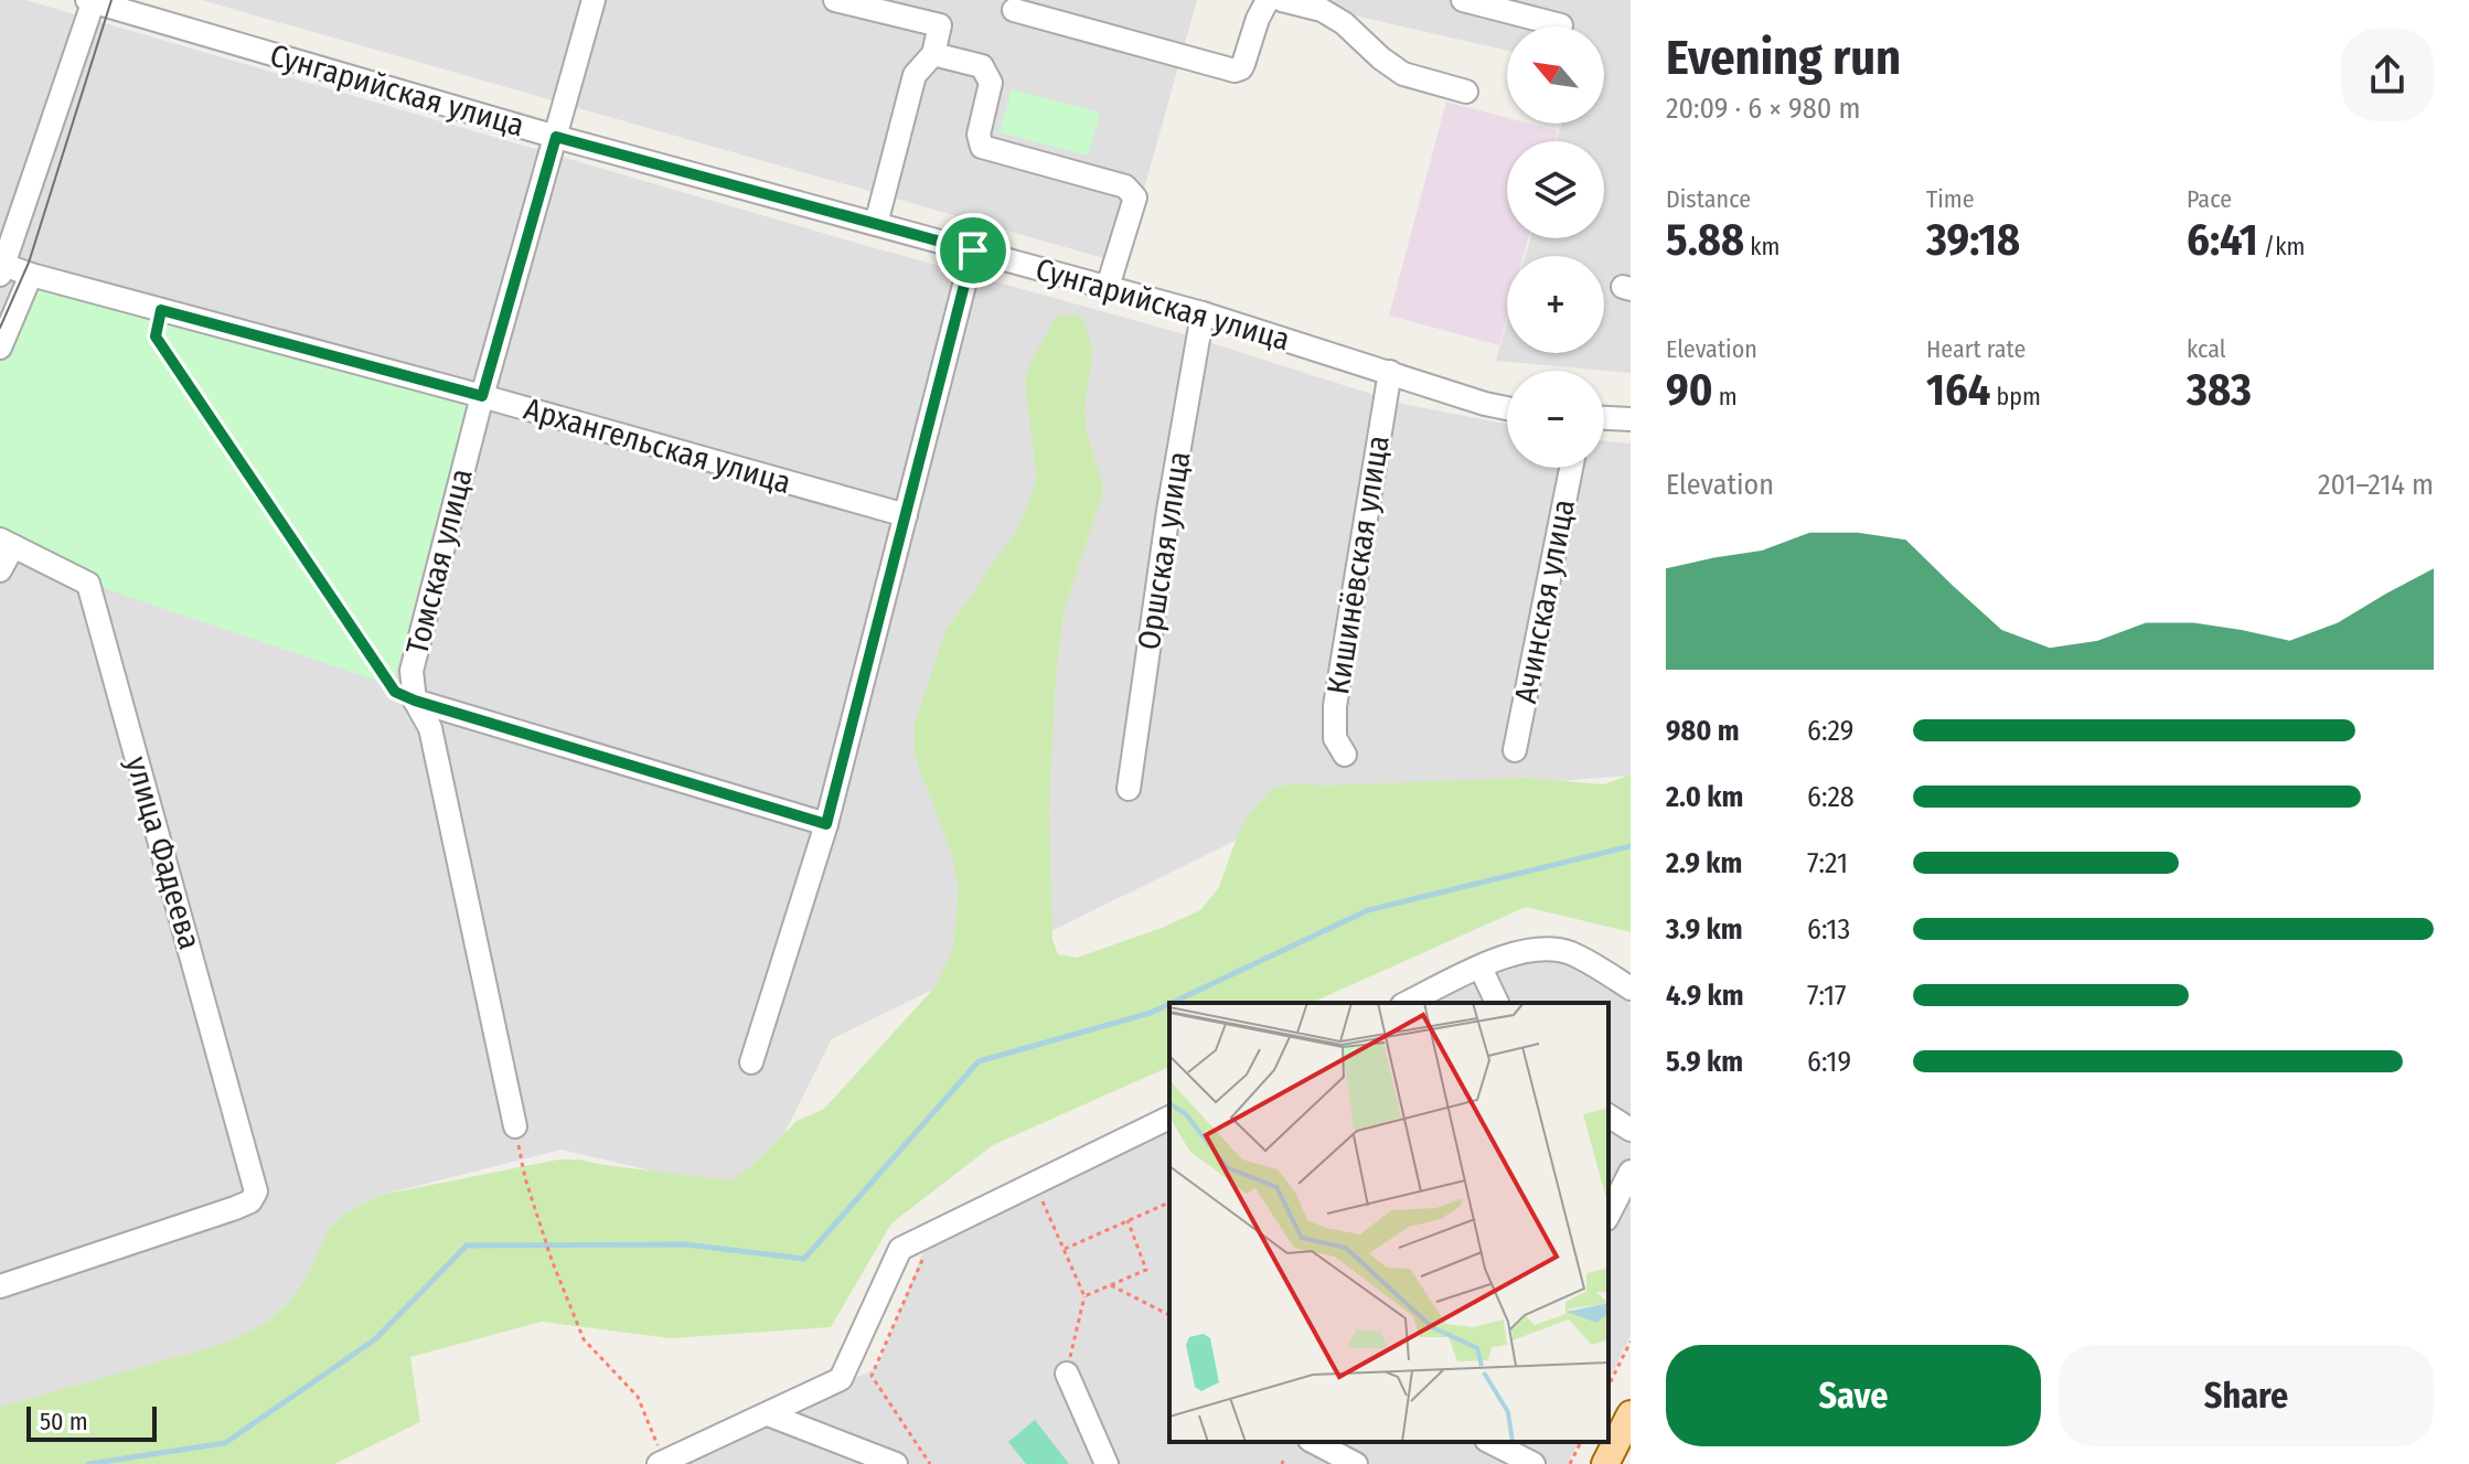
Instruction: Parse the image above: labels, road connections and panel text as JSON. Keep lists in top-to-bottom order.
{
  "streets": {
    "street": [
      "Сунгарийская улица",
      "Архангельская улица",
      "Оршская улица",
      "Томская улица",
      "Кишинёвская улица",
      "Ачинская улица",
      "улица Фадеева"
    ]
  },
  "crossings": [
    ["Сунгарийская улица", "Оршская улица"],
    ["Сунгарийская улица", "Томская улица"],
    ["Сунгарийская улица", "Кишинёвская улица"],
    ["Архангельская улица", "Томская улица"]
  ],
  "scale_bar": "50 m",
  "north": "top left",
  "page": {
    "heading": ["Evening run", "20:09 · 6 × 980 m"],
    "map_buttons": ["+", "−"],
    "stats": [
      ["Distance", "5.88 km"],
      ["Time", "39:18"],
      ["Pace", "6:41 /km"],
      ["Elevation", "90 m"],
      ["Heart rate", "164 bpm"],
      ["kcal", "383"]
    ],
    "chart": ["Elevation", "201–214 m"],
    "list": [
      {
        "name": "980 m",
        "note": "6:29"
      },
      {
        "name": "2.0 km",
        "note": "6:28"
      },
      {
        "name": "2.9 km",
        "note": "7:21"
      },
      {
        "name": "3.9 km",
        "note": "6:13"
      },
      {
        "name": "4.9 km",
        "note": "7:17"
      },
      {
        "name": "5.9 km",
        "note": "6:19"
      }
    ],
    "buttons": ["Save", "Share"],
    "scale": "50 m"
  }
}
